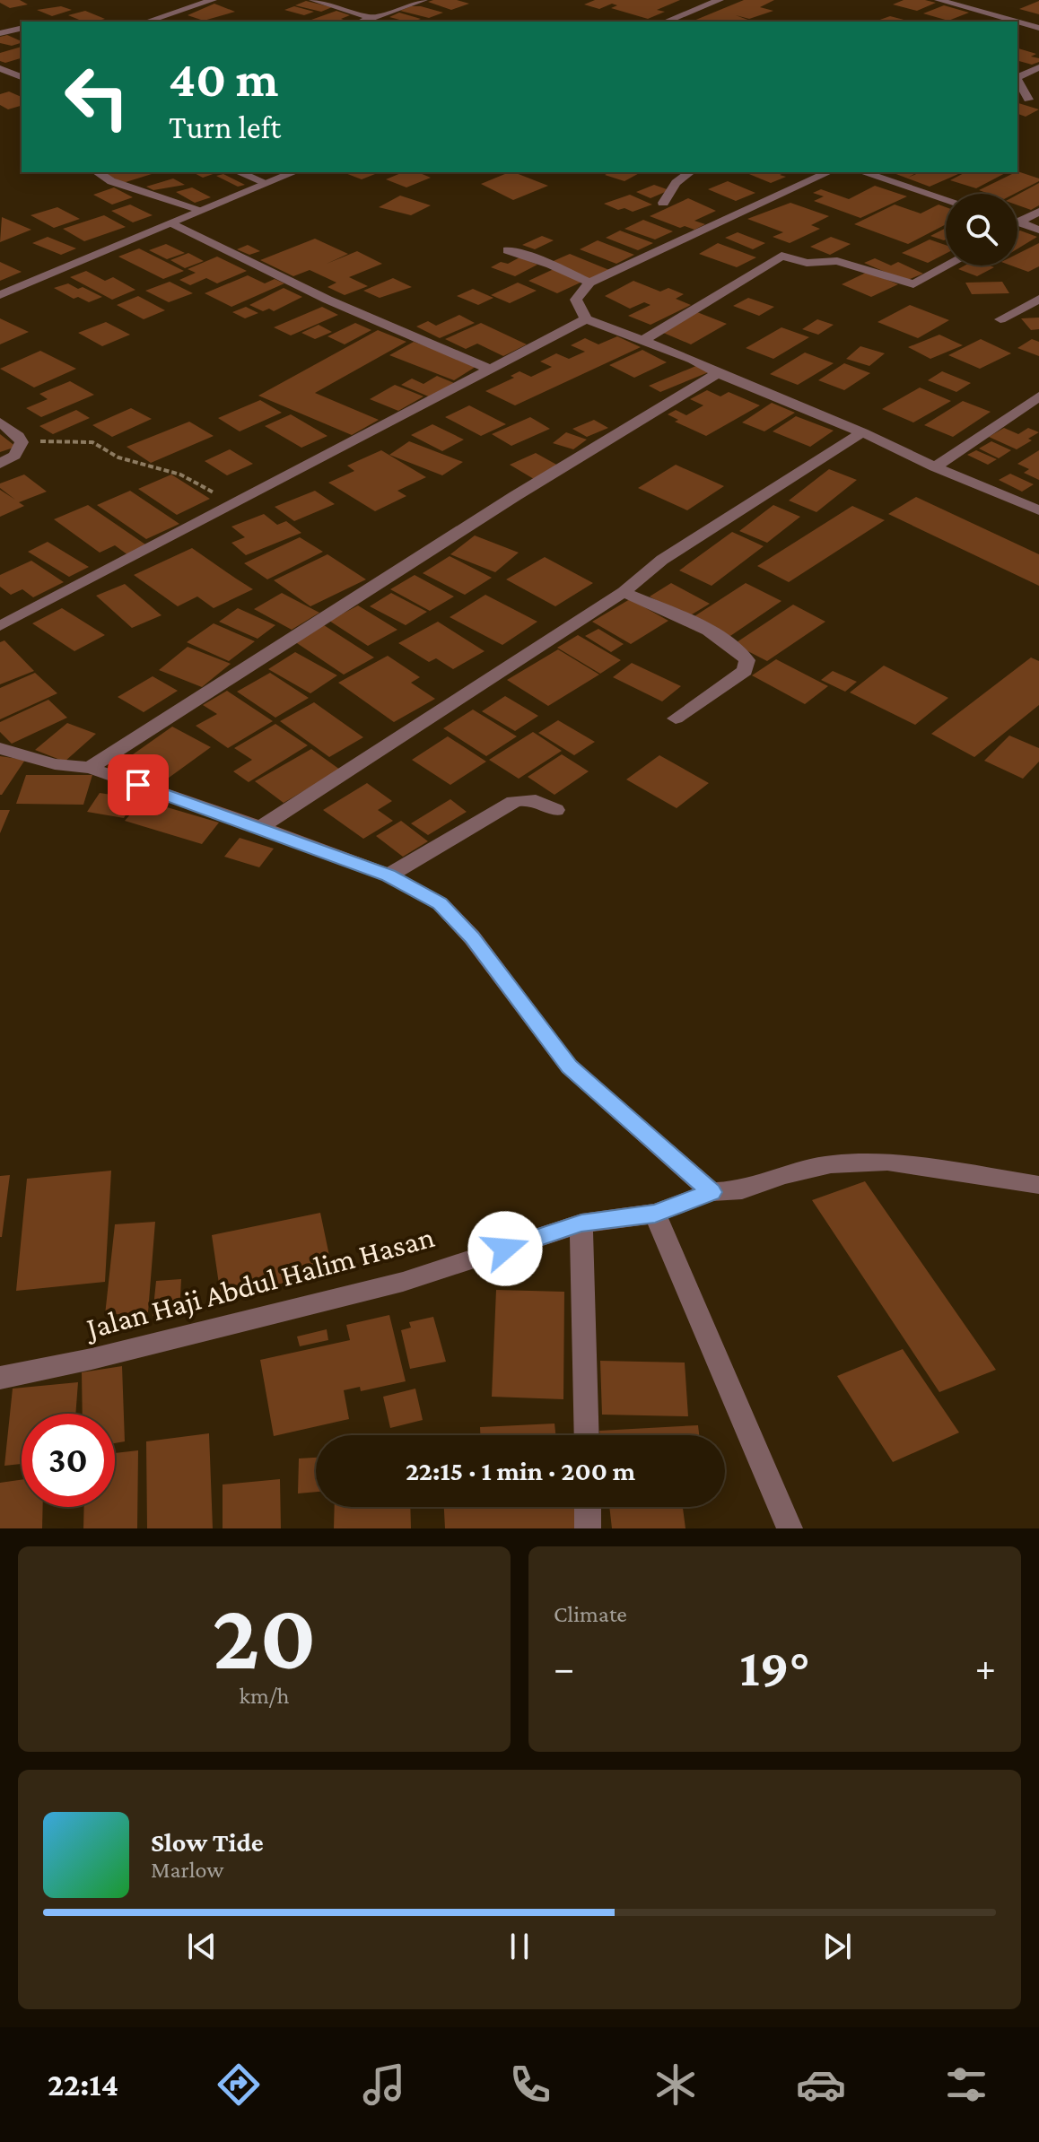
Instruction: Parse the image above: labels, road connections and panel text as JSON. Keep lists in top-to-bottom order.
{
  "streets": {
    "street": ["Jalan Haji Abdul Halim Hasan"]
  },
  "page": {
    "turn": ["40 m", "Turn left"],
    "limit": "30",
    "trip": "22:15 · 1 min · 200 m",
    "tile": [
      ["20", "km/h"],
      "Climate"
    ],
    "heat": ["−", "19°", "+"],
    "song": ["Slow Tide", "Marlow"],
    "tabs": "22:14"
  }
}
